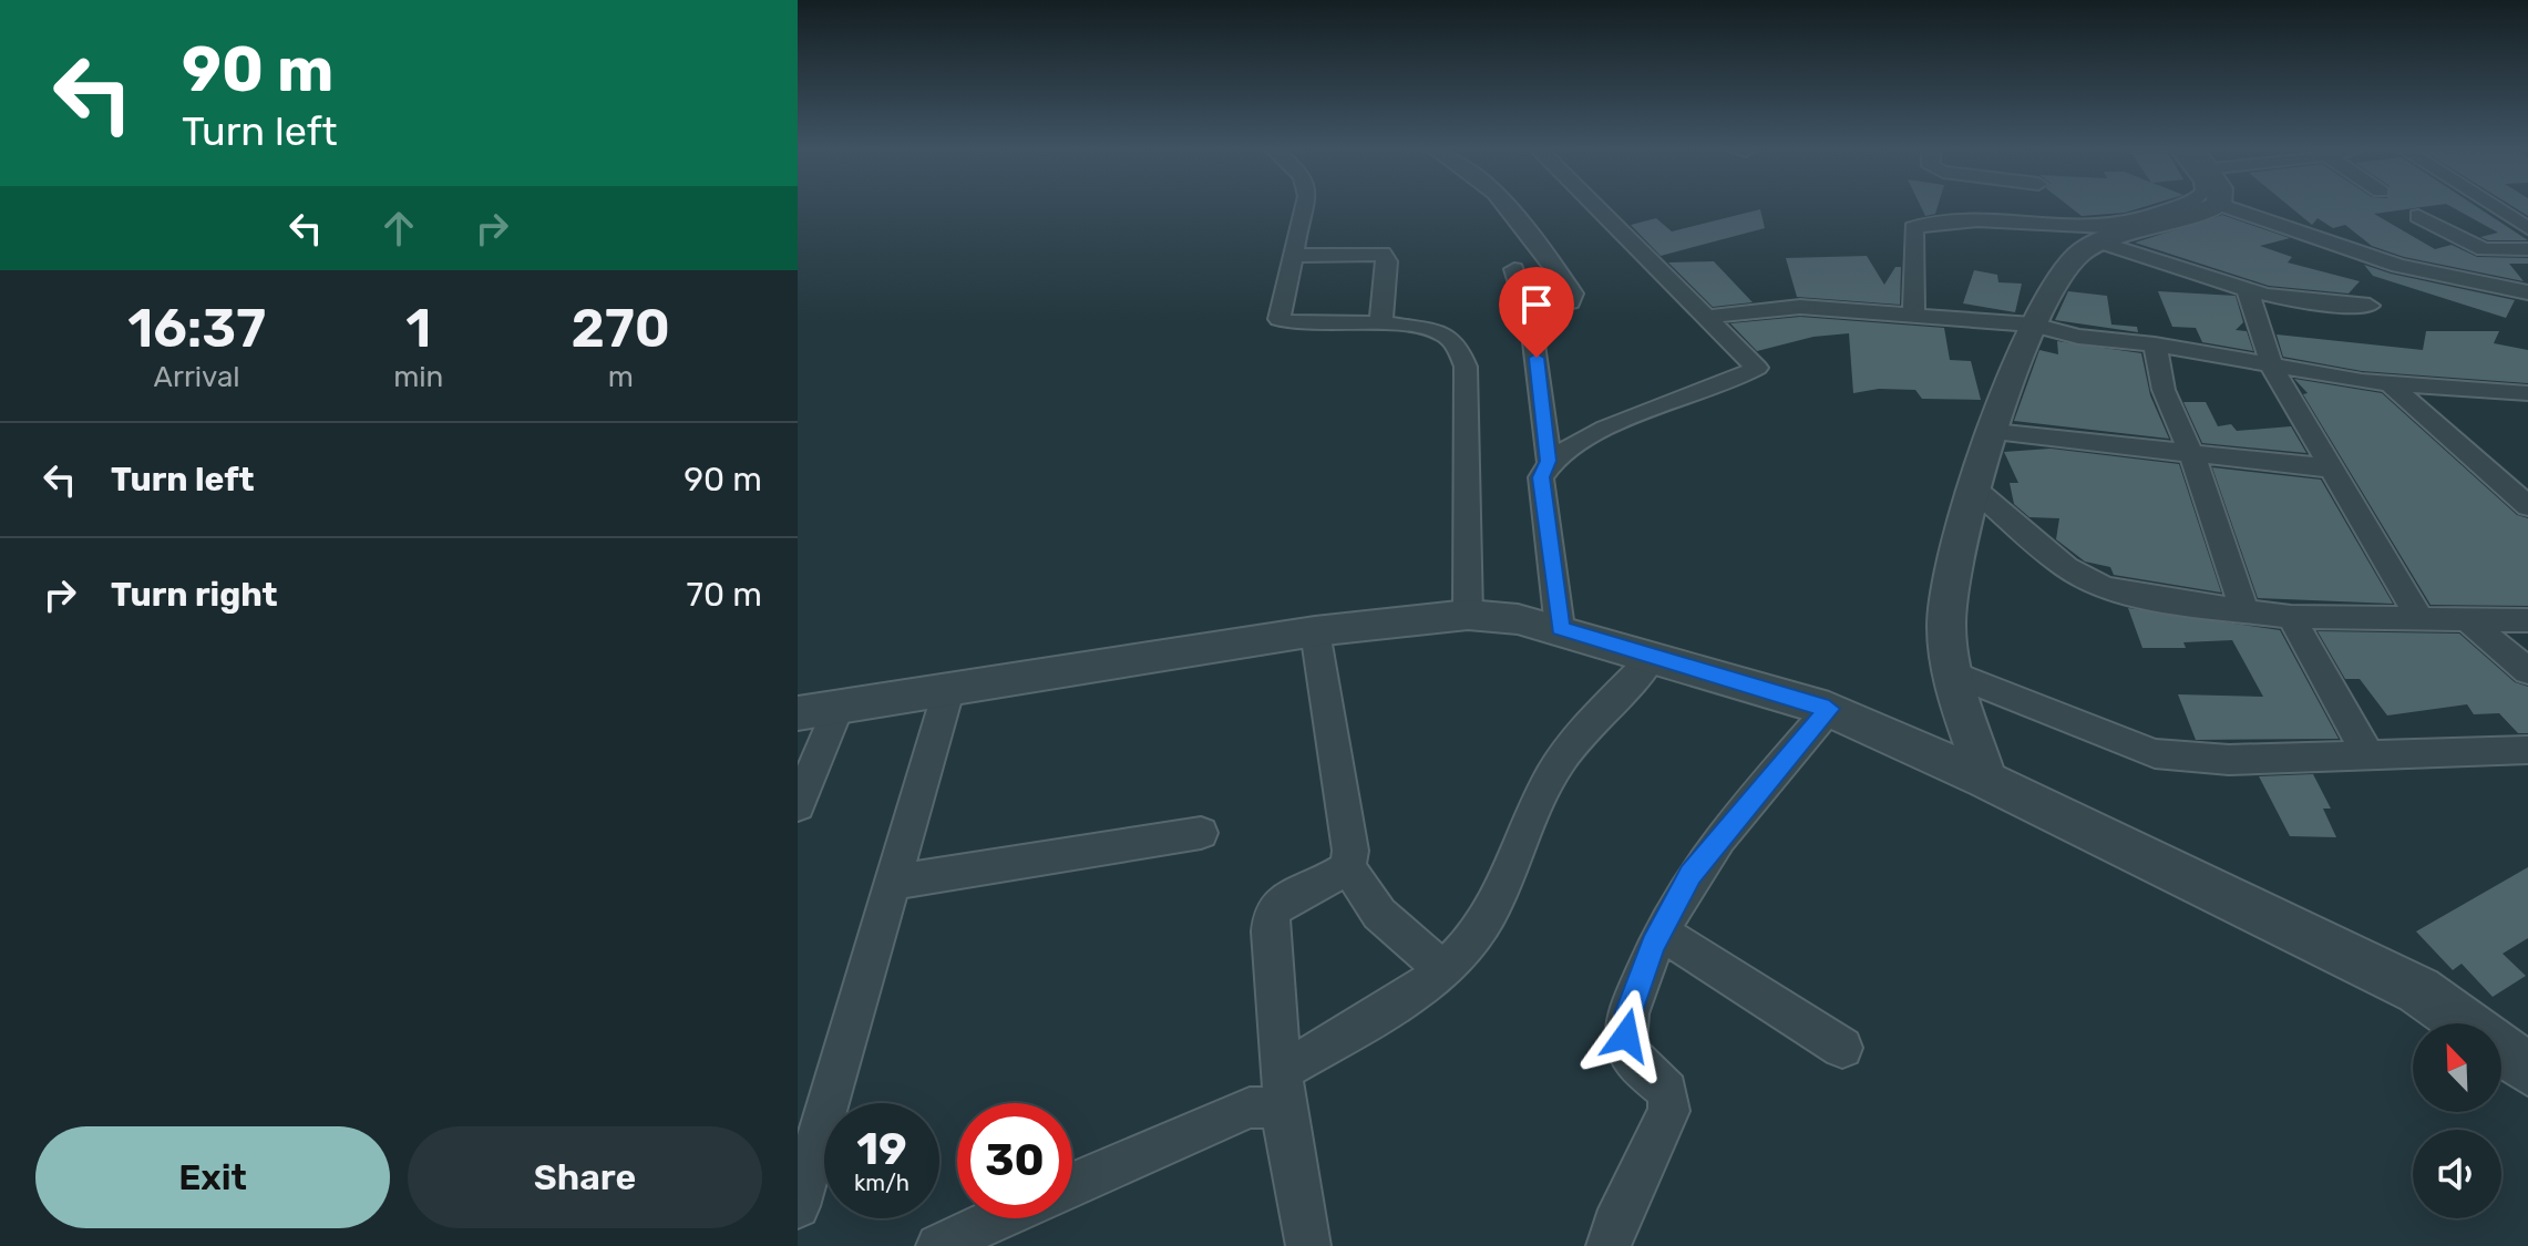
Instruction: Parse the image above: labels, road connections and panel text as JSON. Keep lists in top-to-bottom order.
{
  "north": "top left",
  "page": {
    "turn": ["90 m", "Turn left"],
    "eta": [
      "16:37",
      "Arrival",
      "1",
      "min",
      "270",
      "m"
    ],
    "list": [
      {
        "name": "Turn left",
        "value": "90 m"
      },
      {
        "name": "Turn right",
        "value": "70 m"
      }
    ],
    "speed": "19 km/h",
    "limit": "30",
    "buttons": ["Exit", "Share"]
  }
}
